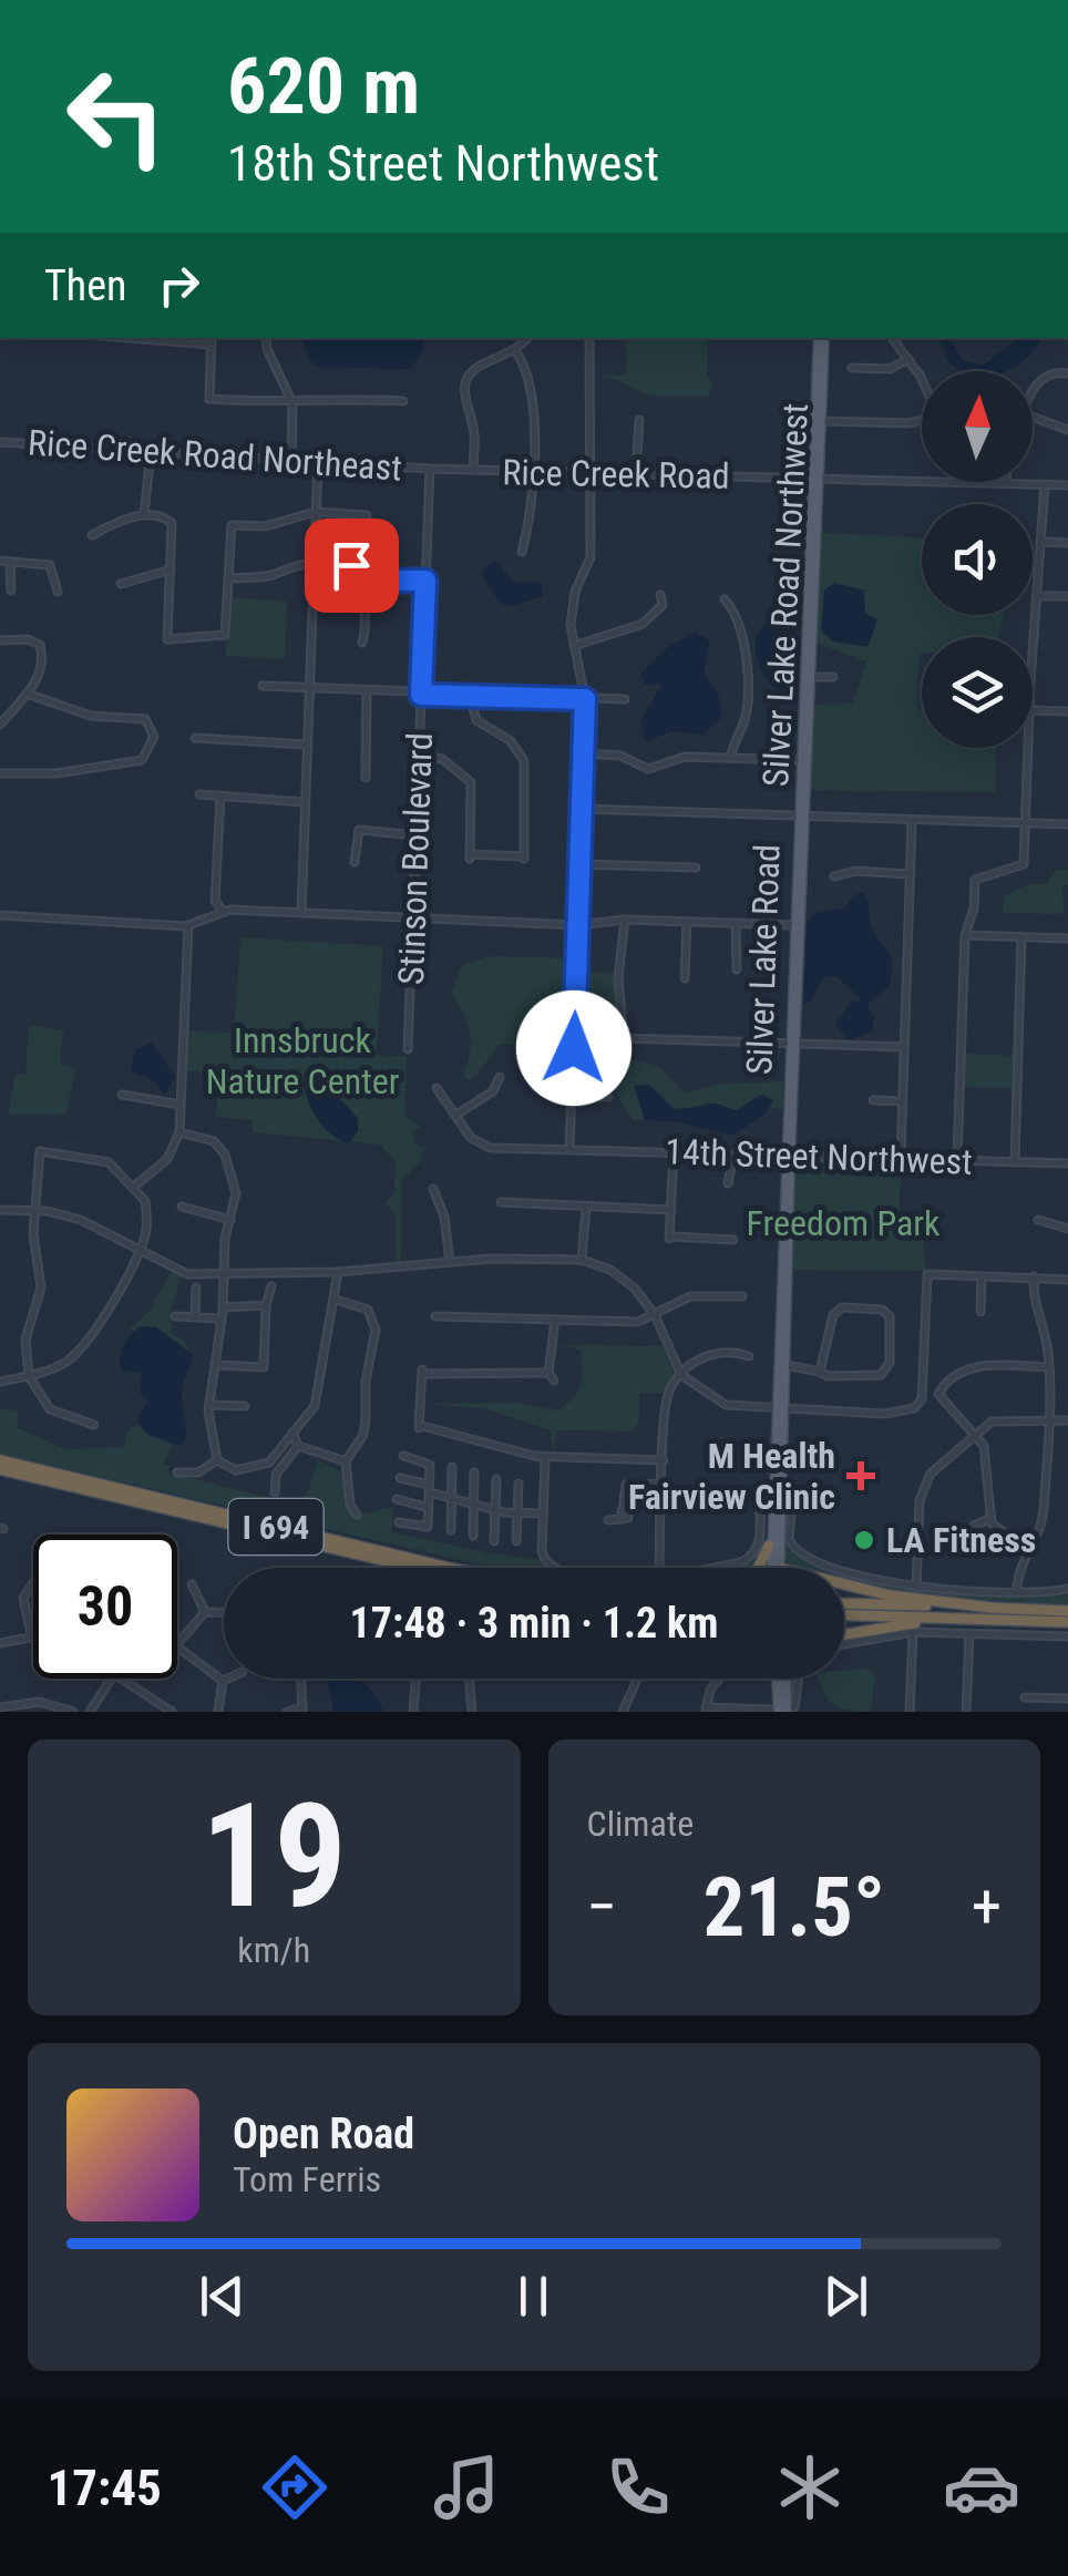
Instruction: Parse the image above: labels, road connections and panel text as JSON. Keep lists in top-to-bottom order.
{
  "streets": {
    "highway": ["I 694"],
    "main road": ["Silver Lake Road"],
    "street": [
      "Rice Creek Road Northeast",
      "Rice Creek Road",
      "Stinson Boulevard",
      "14th Street Northwest"
    ]
  },
  "crossings": [
    ["Rice Creek Road Northeast", "Rice Creek Road"],
    ["Rice Creek Road Northeast", "Stinson Boulevard"],
    ["Rice Creek Road", "Stinson Boulevard"],
    ["Rice Creek Road", "Silver Lake Road"],
    ["Silver Lake Road", "14th Street Northwest"]
  ],
  "parks": ["Innsbruck Nature Center", "Freedom Park"],
  "places": {
    "health": ["M Health Fairview Clinic"],
    "other": ["LA Fitness"]
  },
  "north": "top",
  "page": {
    "turn": ["620 m", "18th Street Northwest"],
    "then": "Then",
    "limit": "30",
    "trip": "17:48 · 3 min · 1.2 km",
    "tile": [
      ["19", "km/h"],
      "Climate"
    ],
    "heat": ["−", "21.5°", "+"],
    "song": ["Open Road", "Tom Ferris"],
    "tabs": "17:45"
  }
}
